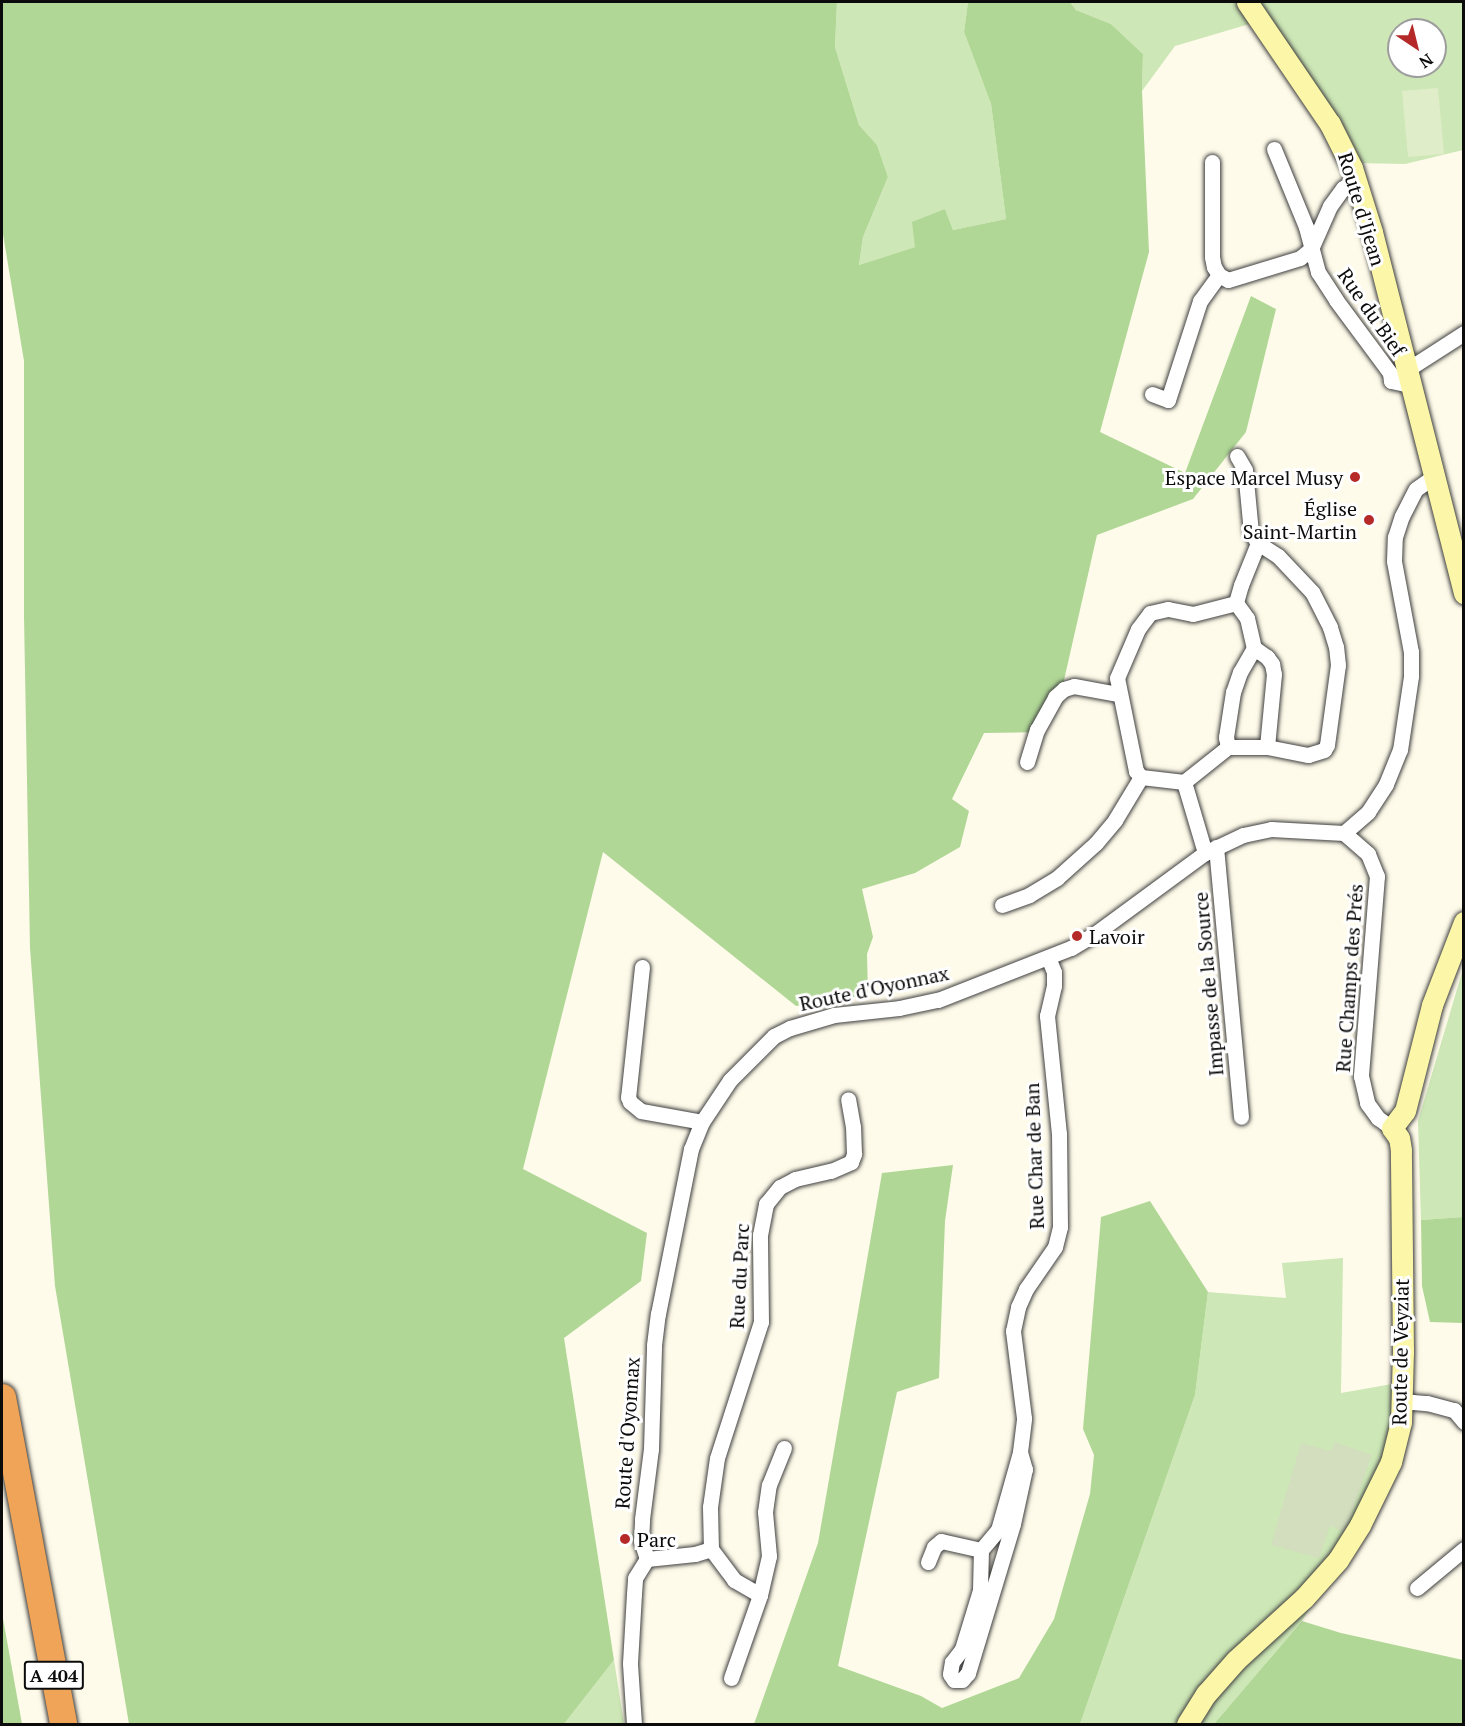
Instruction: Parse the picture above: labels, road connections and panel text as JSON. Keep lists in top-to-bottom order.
{
  "streets": {
    "highway": ["A 404"],
    "street": [
      "Route d'Ijean",
      "Rue du Bief",
      "Rue Champs des Prés",
      "Impasse de la Source",
      "Route d'Oyonnax",
      "Rue Char de Ban",
      "Rue du Parc",
      "Route de Veyziat"
    ]
  },
  "crossings": [
    ["Route d'Ijean", "Rue du Bief"],
    ["Rue Champs des Prés", "Route d'Oyonnax"],
    ["Rue Champs des Prés", "Route de Veyziat"],
    ["Impasse de la Source", "Route d'Oyonnax"],
    ["Route d'Oyonnax", "Rue Char de Ban"]
  ],
  "places": [
    "Espace Marcel Musy",
    "Église Saint-Martin",
    "Lavoir",
    "Parc"
  ],
  "north": "bottom right"
}
